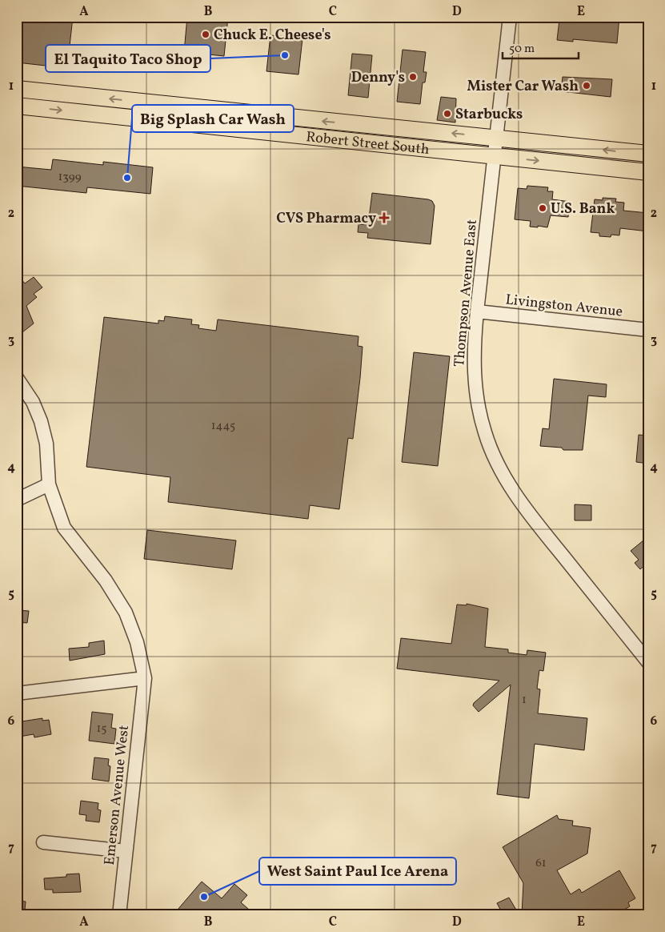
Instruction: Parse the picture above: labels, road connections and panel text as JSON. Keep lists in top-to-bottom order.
{
  "streets": {
    "main road": ["Robert Street South"],
    "street": ["Thompson Avenue East", "Livingston Avenue", "Emerson Avenue West"]
  },
  "crossings": [
    ["Robert Street South", "Thompson Avenue East"],
    ["Thompson Avenue East", "Livingston Avenue"]
  ],
  "places": {
    "other": [
      "Chuck E. Cheese's",
      "El Taquito Taco Shop",
      "Denny's",
      "Mister Car Wash",
      "Starbucks",
      "Big Splash Car Wash",
      "U.S. Bank",
      "West Saint Paul Ice Arena"
    ],
    "health": ["CVS Pharmacy"]
  },
  "house_numbers": [
    "1399",
    "1445",
    "1",
    "15",
    "61"
  ],
  "scale_bar": "50 m",
  "grid": {
    "columns": [
      "A",
      "B",
      "C",
      "D",
      "E"
    ],
    "rows": [
      "1",
      "2",
      "3",
      "4",
      "5",
      "6",
      "7"
    ]
  }
}
